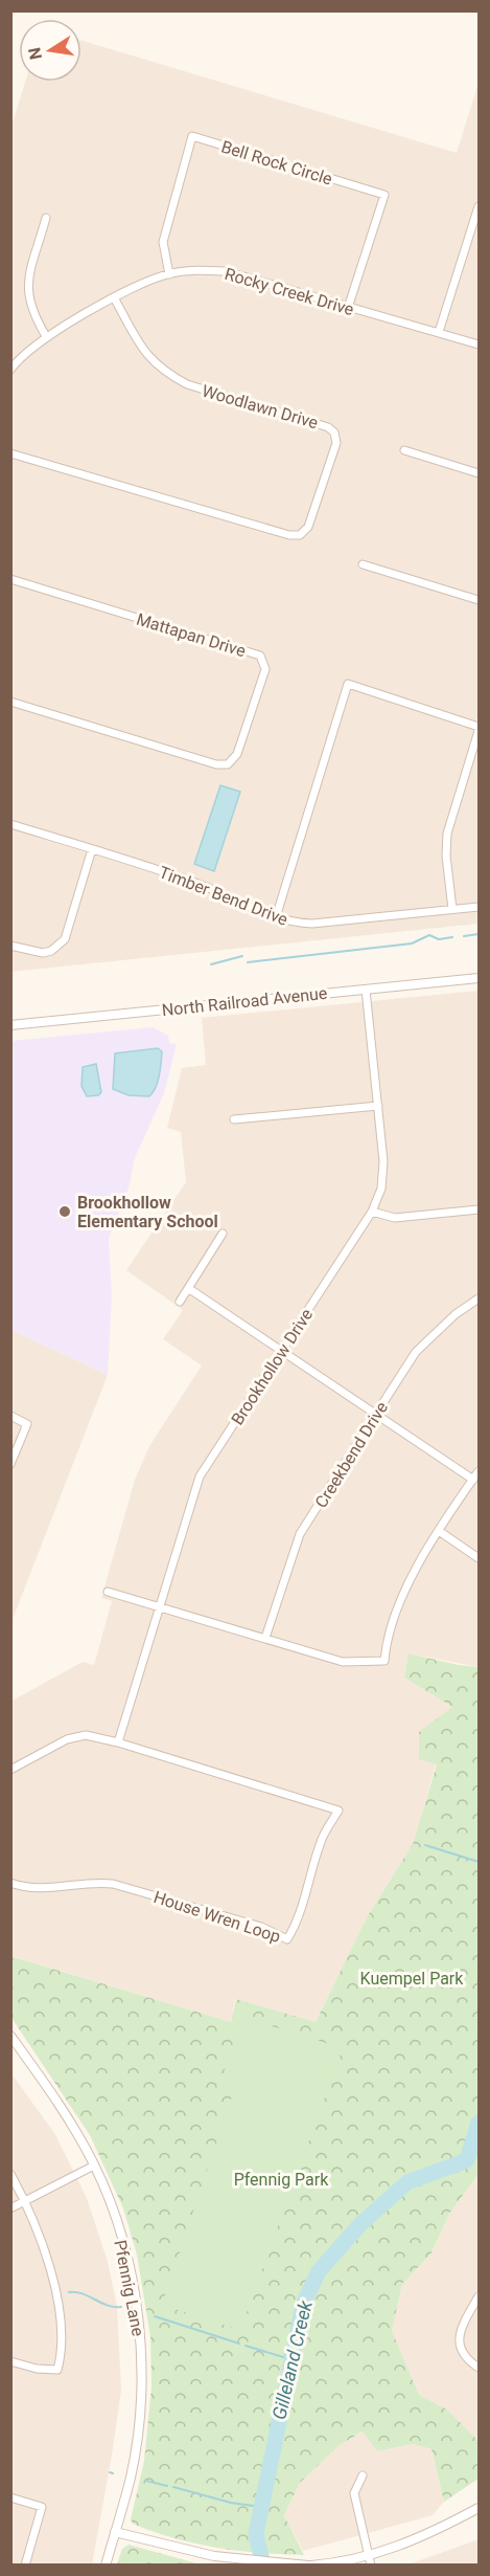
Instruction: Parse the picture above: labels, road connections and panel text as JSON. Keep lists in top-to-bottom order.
{
  "streets": {
    "street": [
      "Bell Rock Circle",
      "Rocky Creek Drive",
      "Woodlawn Drive",
      "Mattapan Drive",
      "Timber Bend Drive",
      "North Railroad Avenue",
      "Brookhollow Drive",
      "Creekbend Drive",
      "House Wren Loop",
      "Pfennig Lane"
    ]
  },
  "crossings": [
    ["Bell Rock Circle", "Rocky Creek Drive"],
    ["Rocky Creek Drive", "Woodlawn Drive"],
    ["North Railroad Avenue", "Brookhollow Drive"],
    ["Brookhollow Drive", "House Wren Loop"]
  ],
  "water": ["Gilleland Creek"],
  "parks": ["Kuempel Park", "Pfennig Park"],
  "places": ["Brookhollow Elementary School"],
  "north": "left"
}
